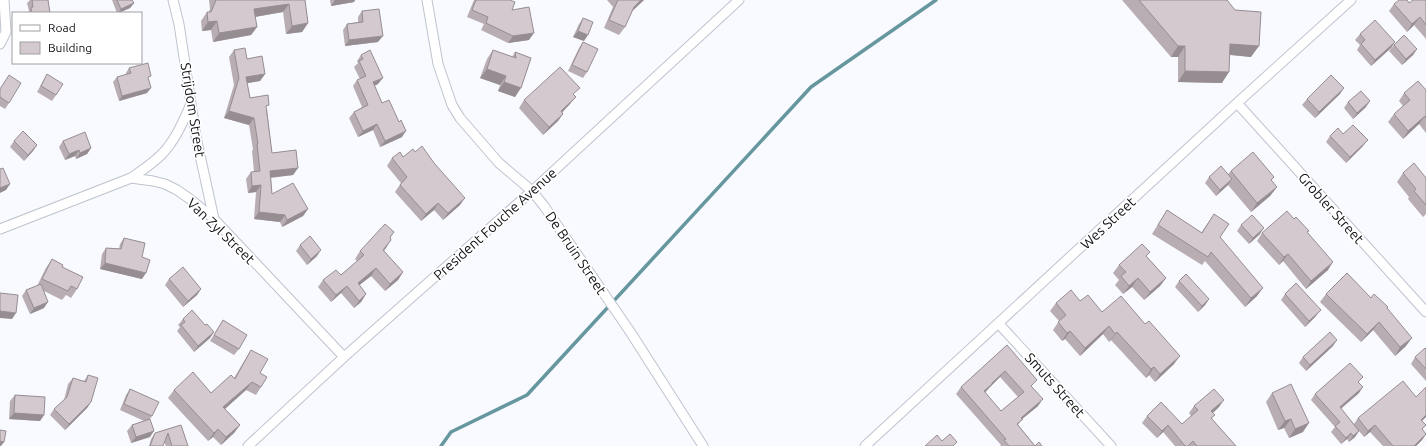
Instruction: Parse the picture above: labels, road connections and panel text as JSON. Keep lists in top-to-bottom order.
{
  "streets": {
    "street": [
      "Strijdom Street",
      "Grobler Street",
      "Wes Street",
      "President Fouche Avenue",
      "Van Zyl Street",
      "De Bruin Street",
      "Smuts Street"
    ]
  },
  "crossings": [
    ["Strijdom Street", "Van Zyl Street"],
    ["Grobler Street", "Wes Street"],
    ["Wes Street", "Smuts Street"],
    ["President Fouche Avenue", "Van Zyl Street"],
    ["President Fouche Avenue", "De Bruin Street"]
  ],
  "legend": ["Road", "Building"]
}
